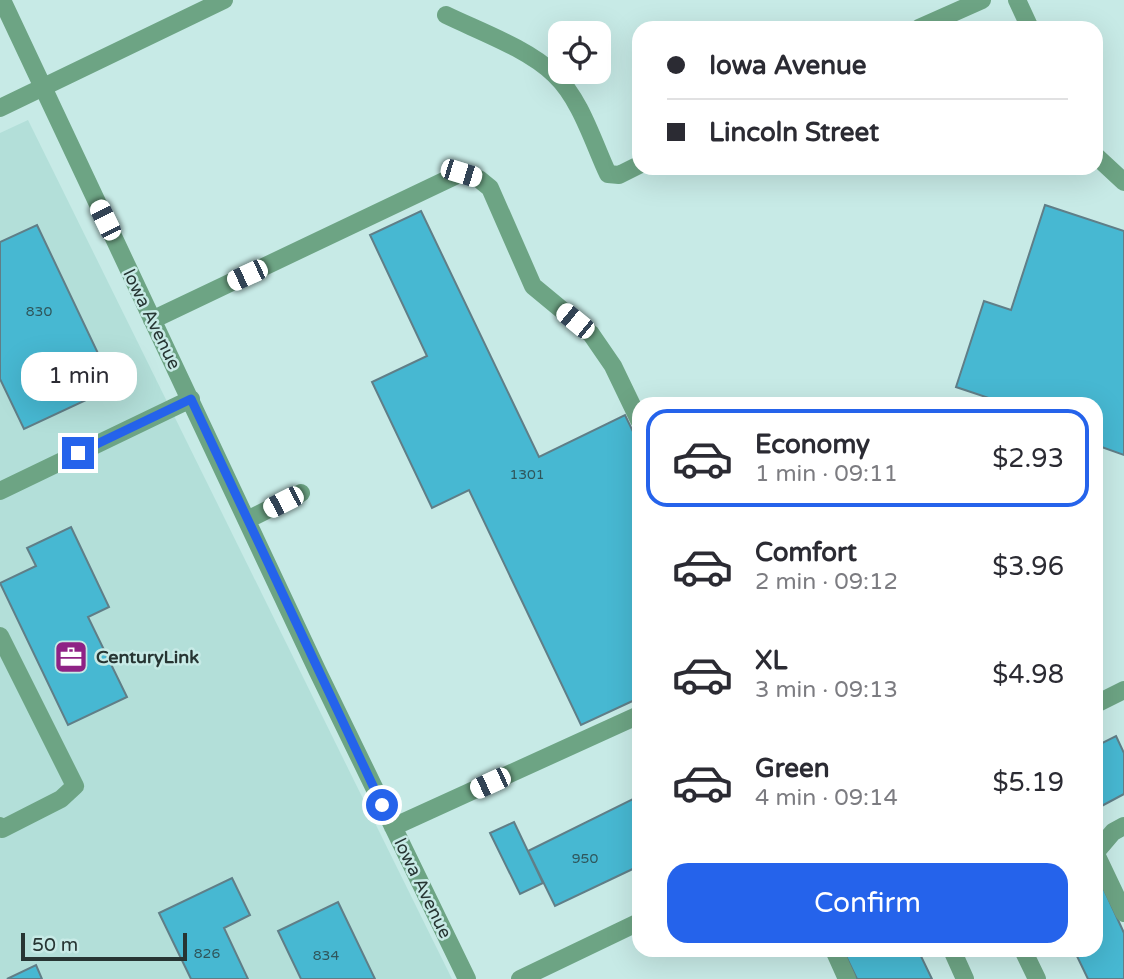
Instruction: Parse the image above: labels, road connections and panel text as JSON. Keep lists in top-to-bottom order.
{
  "streets": {
    "street": ["Iowa Avenue"]
  },
  "places": {
    "office": ["CenturyLink"]
  },
  "house_numbers": [
    "830",
    "1301",
    "950",
    "826",
    "834"
  ],
  "scale_bar": "50 m",
  "page": {
    "banner": ["Iowa Avenue", "Lincoln Street"],
    "bubble": "1 min",
    "list": [
      {
        "name": "Economy",
        "note": "1 min · 09:11",
        "value": "$2.93"
      },
      {
        "name": "Comfort",
        "note": "2 min · 09:12",
        "value": "$3.96"
      },
      {
        "name": "XL",
        "note": "3 min · 09:13",
        "value": "$4.98"
      },
      {
        "name": "Green",
        "note": "4 min · 09:14",
        "value": "$5.19"
      }
    ],
    "buttons": "Confirm",
    "scale": "50 m"
  }
}
